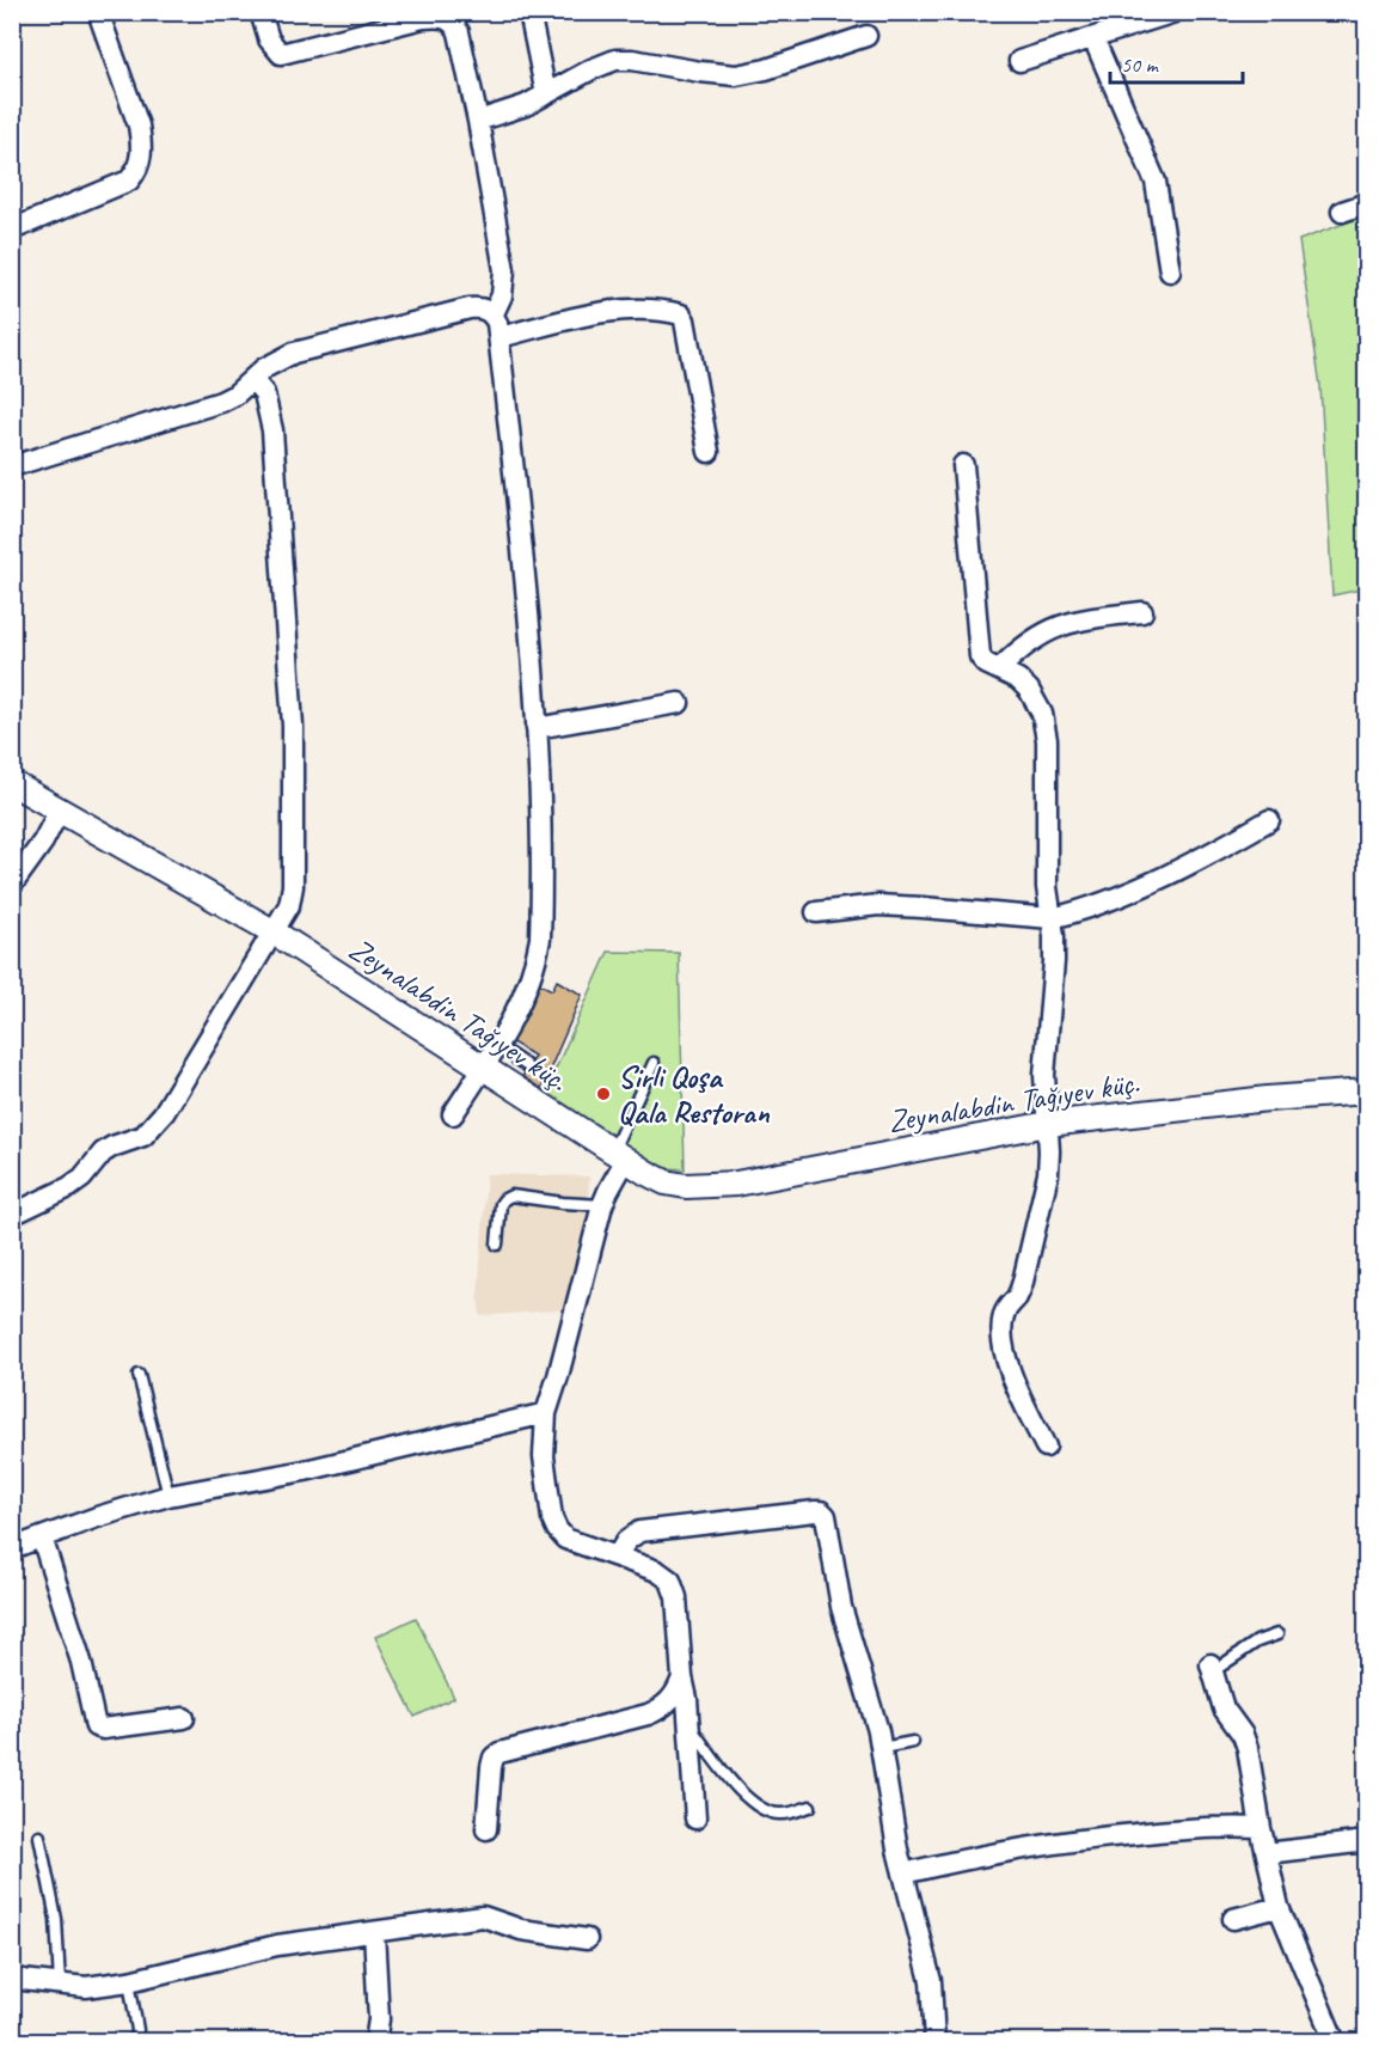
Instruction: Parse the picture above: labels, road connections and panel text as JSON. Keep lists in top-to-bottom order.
{
  "streets": {
    "street": ["Zeynalabdin Tağıyev küç."]
  },
  "places": ["Sirli Qoşa Qala Restoran"],
  "scale_bar": "50 m"
}
